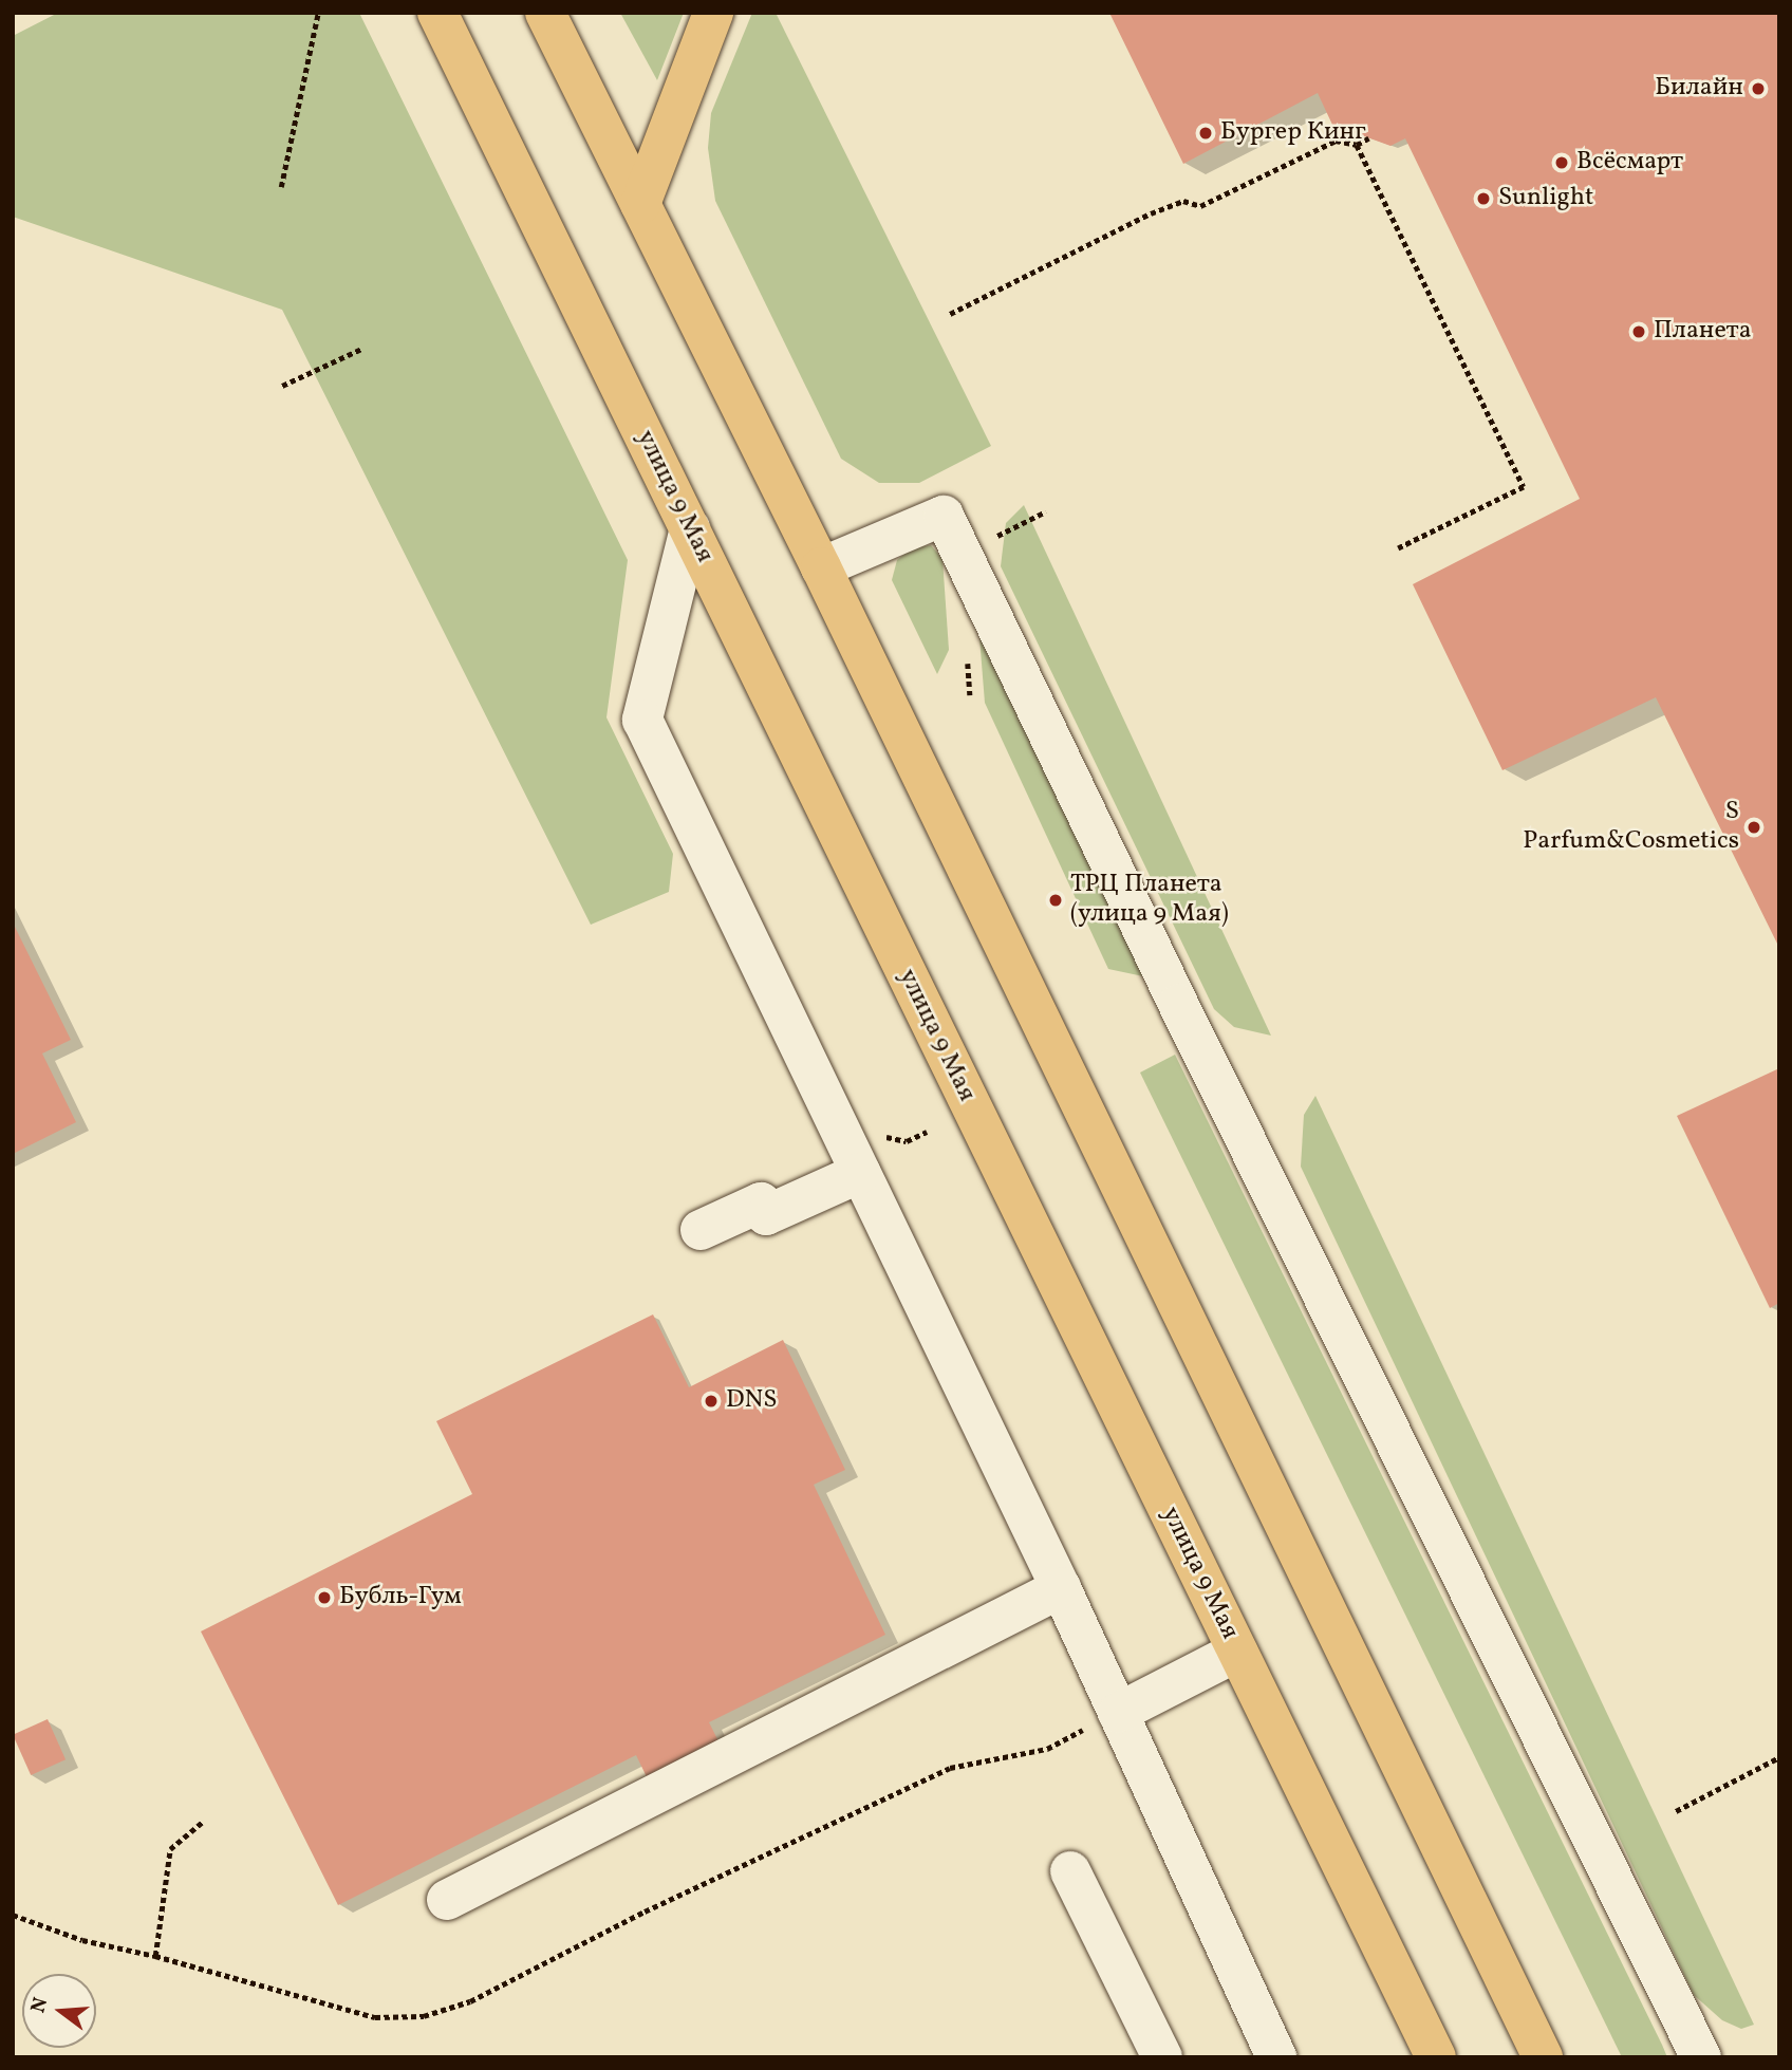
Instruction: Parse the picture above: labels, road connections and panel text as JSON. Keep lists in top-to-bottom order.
{
  "streets": {
    "main road": ["улица 9 Мая"]
  },
  "places": [
    "Билайн",
    "Бургер Кинг",
    "Всёсмарт",
    "Sunlight",
    "Планета",
    "S Parfum&Cosmetics",
    "ТРЦ Планета (улица 9 Мая)",
    "DNS",
    "Бубль-Гум"
  ],
  "north": "left"
}
